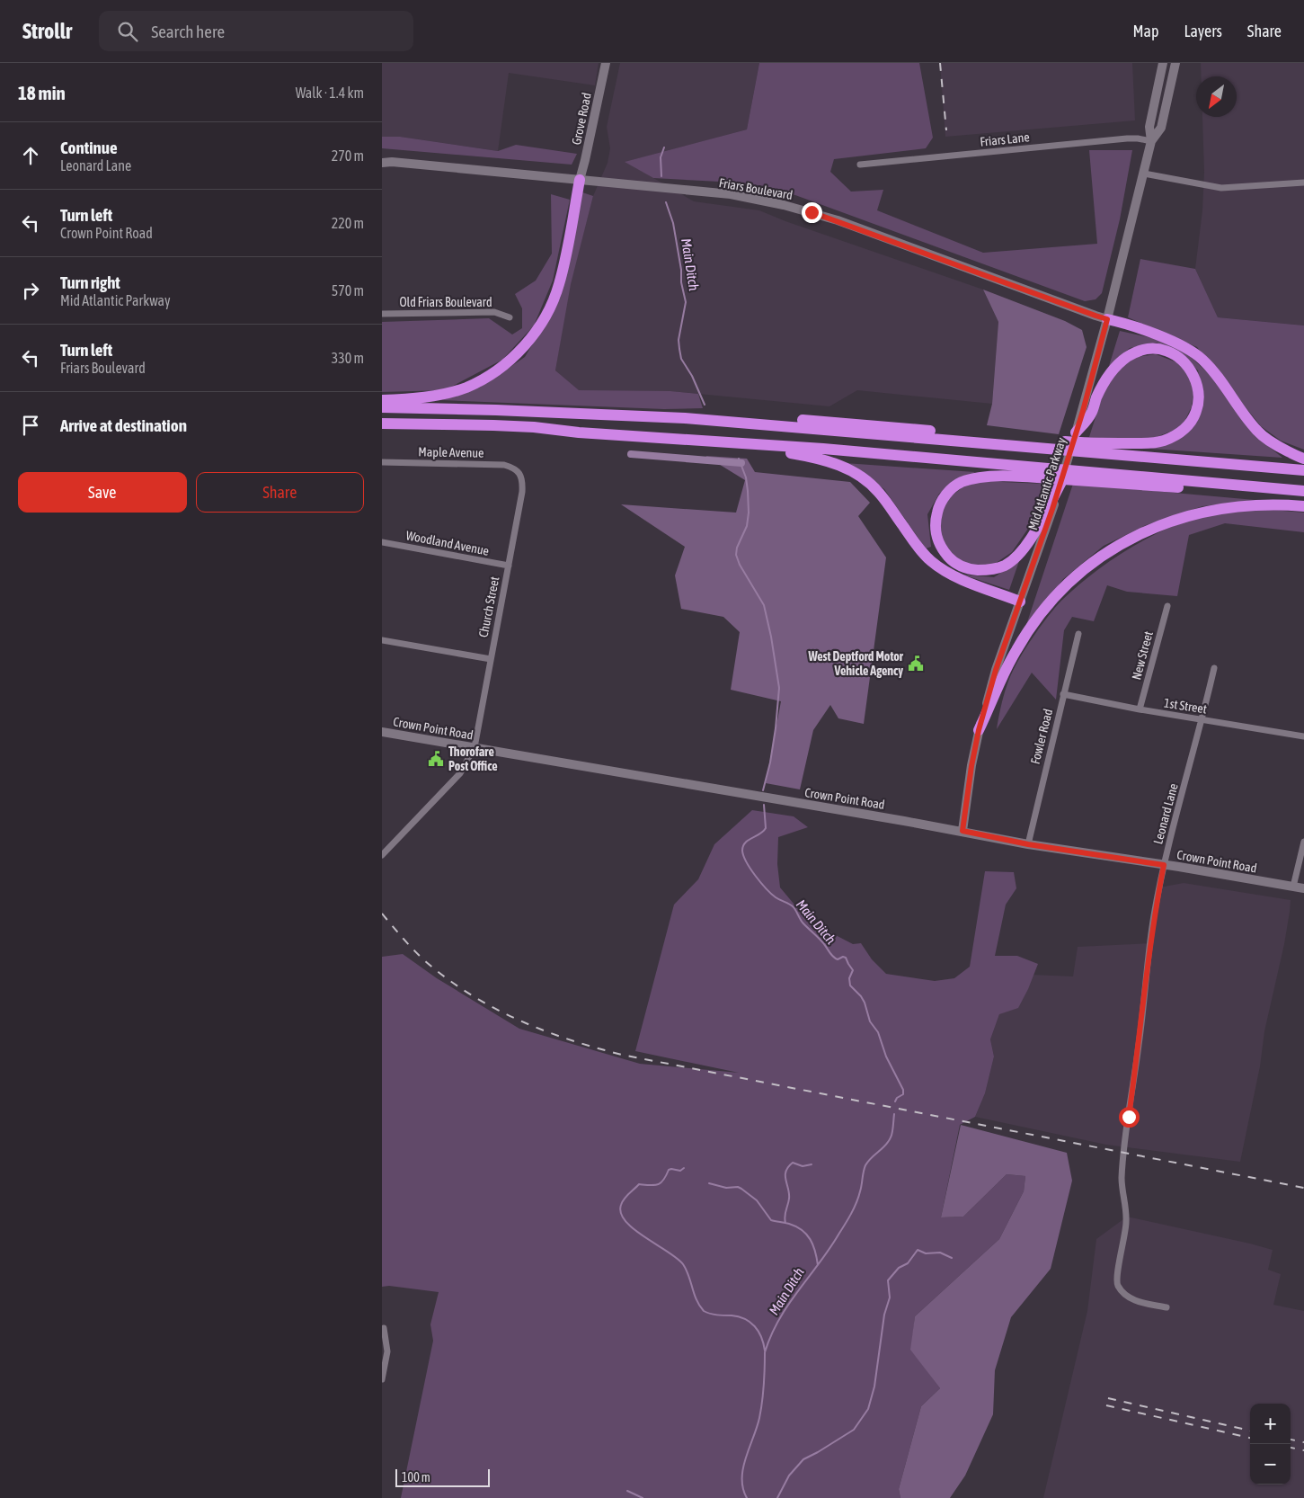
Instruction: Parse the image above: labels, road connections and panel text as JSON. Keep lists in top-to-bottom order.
{
  "streets": {
    "main road": [
      "Grove Road",
      "Friars Boulevard",
      "Mid Atlantic Parkway",
      "Crown Point Road"
    ],
    "street": [
      "Friars Lane",
      "Old Friars Boulevard",
      "Maple Avenue",
      "Woodland Avenue",
      "Church Street",
      "New Street",
      "1st Street",
      "Fowler Road",
      "Leonard Lane"
    ]
  },
  "crossings": [
    ["Grove Road", "Friars Boulevard"],
    ["Maple Avenue", "Church Street"],
    ["Mid Atlantic Parkway", "Crown Point Road"],
    ["Woodland Avenue", "Church Street"],
    ["Church Street", "Crown Point Road"],
    ["New Street", "1st Street"],
    ["1st Street", "Fowler Road"],
    ["1st Street", "Leonard Lane"],
    ["Crown Point Road", "Fowler Road"],
    ["Crown Point Road", "Leonard Lane"]
  ],
  "water": ["Main Ditch"],
  "places": {
    "public building": ["West Deptford Motor Vehicle Agency", "Thorofare Post Office"]
  },
  "scale_bar": "100 m",
  "north": "bottom left",
  "page": {
    "header": "Strollr",
    "search": "Search here",
    "nav": ["Map", "Layers", "Share"],
    "heading": ["18 min", "Walk · 1.4 km"],
    "list": [
      ["Continue", "Leonard Lane", "270 m"],
      ["Turn left", "Crown Point Road", "220 m"],
      ["Turn right", "Mid Atlantic Parkway", "570 m"],
      ["Turn left", "Friars Boulevard", "330 m"],
      "Arrive at destination"
    ],
    "buttons": ["Save", "Share"],
    "map_buttons": ["+", "−"],
    "scale": "100 m"
  }
}
